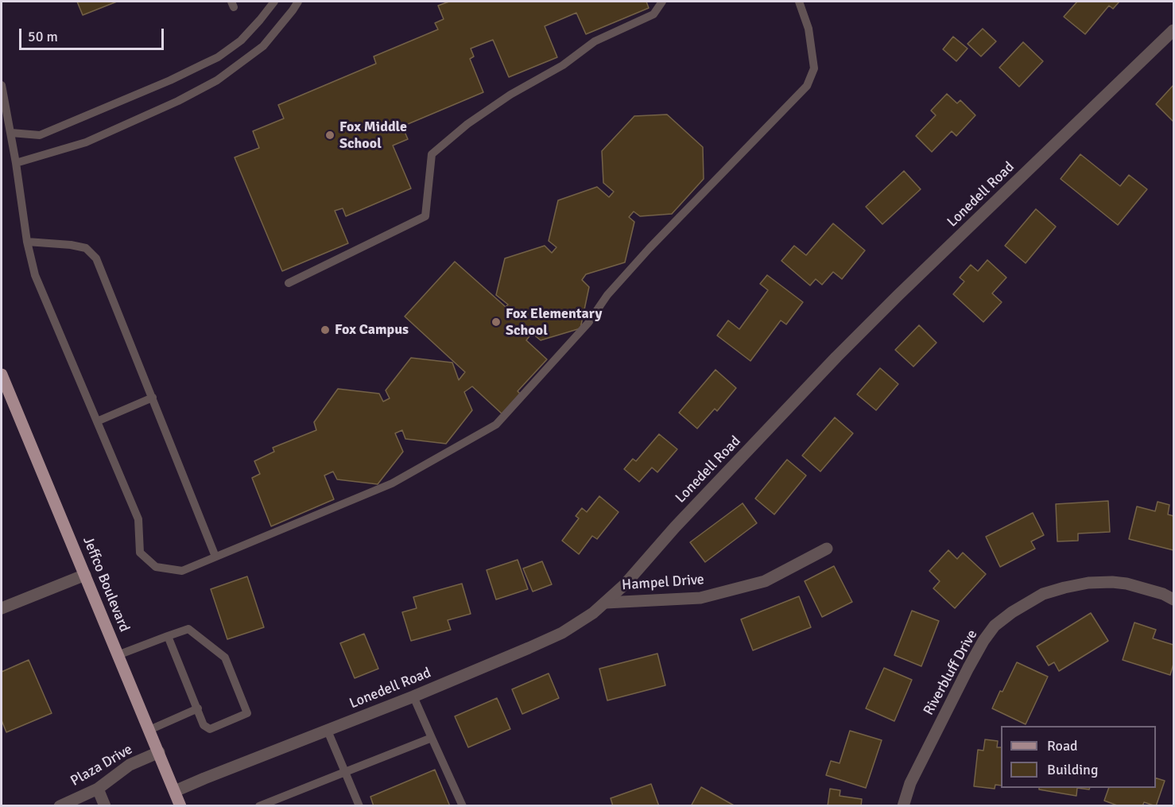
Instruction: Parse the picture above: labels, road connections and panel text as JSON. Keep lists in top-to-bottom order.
{
  "streets": {
    "main road": ["Jeffco Boulevard"],
    "street": [
      "Lonedell Road",
      "Hampel Drive",
      "Riverbluff Drive",
      "Plaza Drive"
    ]
  },
  "crossings": [
    ["Lonedell Road", "Hampel Drive"],
    ["Lonedell Road", "Jeffco Boulevard"],
    ["Jeffco Boulevard", "Plaza Drive"]
  ],
  "places": ["Fox Middle School", "Fox Elementary School", "Fox Campus"],
  "legend": ["Road", "Building"],
  "scale_bar": "50 m"
}
